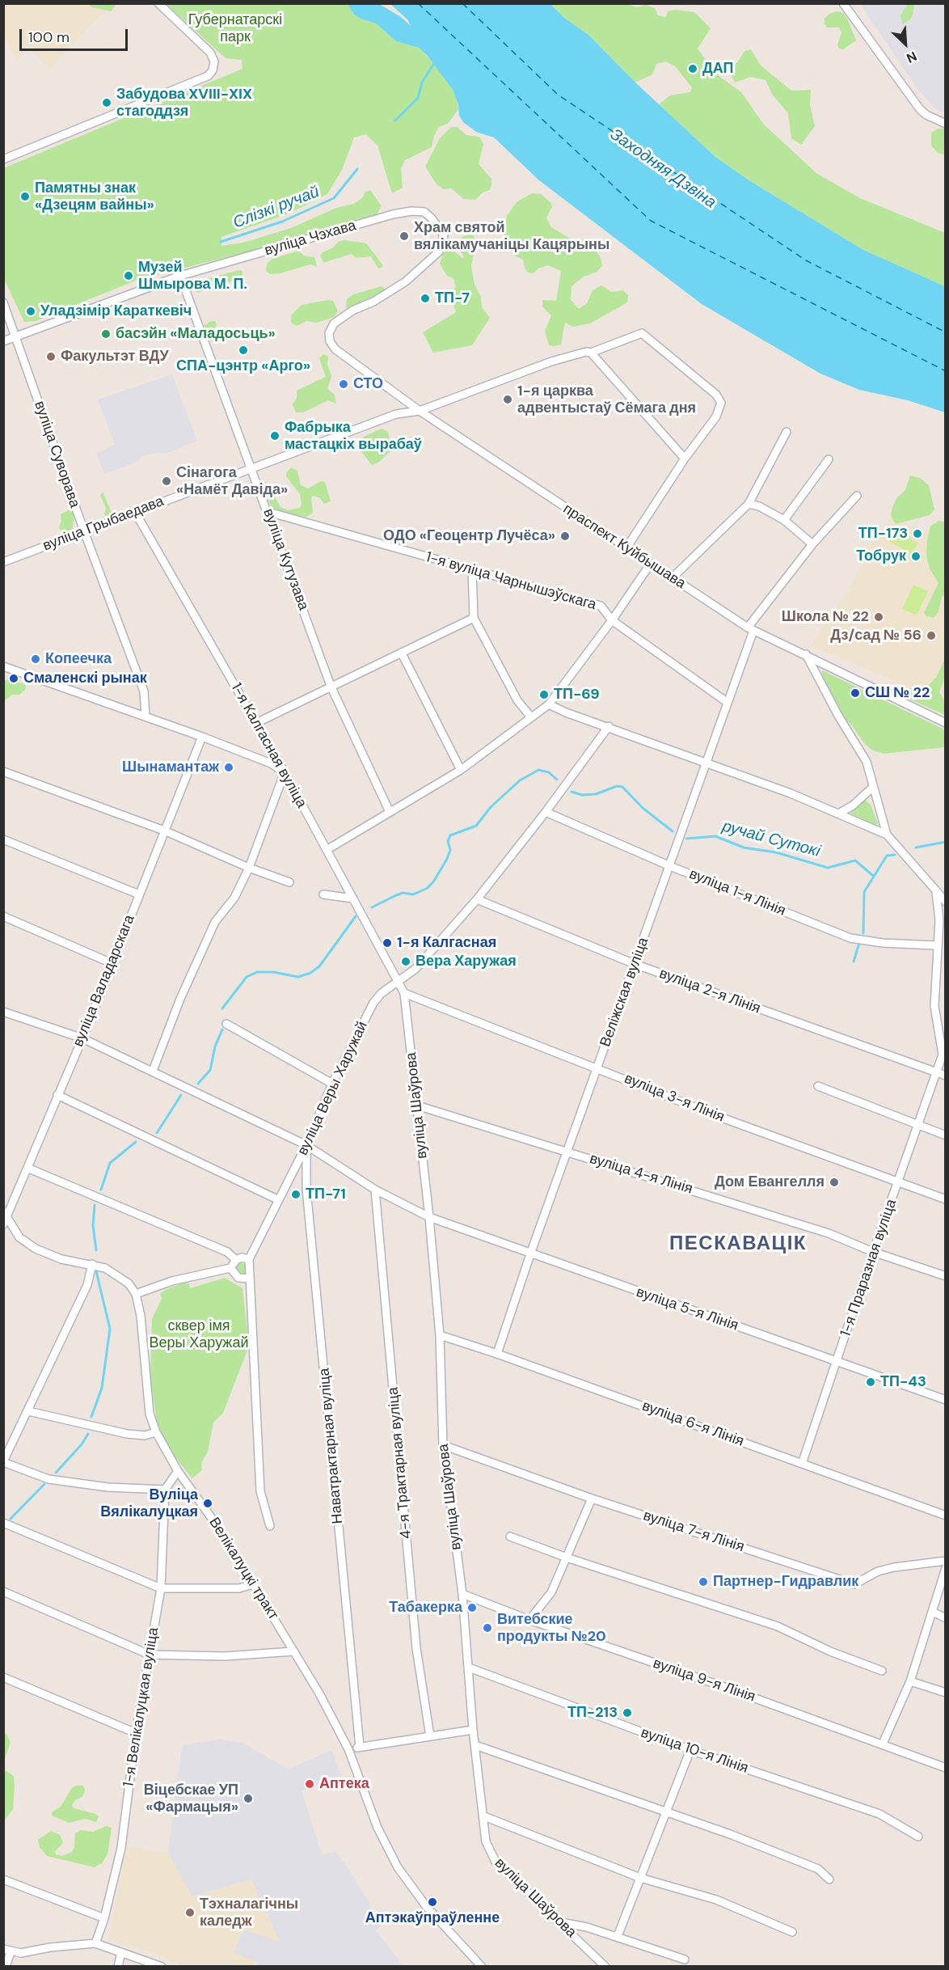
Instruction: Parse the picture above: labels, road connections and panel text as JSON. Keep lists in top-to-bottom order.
{
  "streets": {
    "street": [
      "вуліца Чэхава",
      "вуліца Суворава",
      "вуліца Грыбаедава",
      "праспект Куйбышава",
      "вуліца Кутузава",
      "1-я вуліца Чарнышэўскага",
      "1-я Калгасная вуліца",
      "вуліца 1-я Лінія",
      "вуліца Валадарскага",
      "вуліца 2-я Лінія",
      "Веліжская вуліца",
      "вуліца Веры Харужай",
      "вуліца 3-я Лінія",
      "вуліца Шаўрова",
      "вуліца 4-я Лінія",
      "1-я Праразная вуліца",
      "вуліца 5-я Лінія",
      "вуліца 6-я Лінія",
      "Наватрактарная вуліца",
      "4-я Трактарная вуліца",
      "вуліца 7-я Лінія",
      "Велікалуцкі тракт",
      "вуліца 9-я Лінія",
      "1-я Велікалуцкая вуліца",
      "вуліца 10-я Лінія"
    ]
  },
  "crossings": [
    ["вуліца Чэхава", "вуліца Суворава"],
    ["вуліца Чэхава", "праспект Куйбышава"],
    ["вуліца Чэхава", "вуліца Кутузава"],
    ["вуліца Суворава", "вуліца Грыбаедава"],
    ["вуліца Грыбаедава", "праспект Куйбышава"],
    ["вуліца Грыбаедава", "вуліца Кутузава"],
    ["вуліца Грыбаедава", "1-я Калгасная вуліца"],
    ["праспект Куйбышава", "Веліжская вуліца"],
    ["вуліца Кутузава", "1-я вуліца Чарнышэўскага"],
    ["1-я вуліца Чарнышэўскага", "Веліжская вуліца"],
    ["1-я Калгасная вуліца", "вуліца Веры Харужай"],
    ["1-я Калгасная вуліца", "вуліца Шаўрова"],
    ["вуліца 1-я Лінія", "Веліжская вуліца"],
    ["вуліца 1-я Лінія", "вуліца Веры Харужай"],
    ["вуліца Валадарскага", "вуліца 5-я Лінія"],
    ["вуліца 2-я Лінія", "Веліжская вуліца"],
    ["вуліца 2-я Лінія", "вуліца Веры Харужай"],
    ["вуліца 2-я Лінія", "1-я Праразная вуліца"],
    ["Веліжская вуліца", "вуліца 3-я Лінія"],
    ["Веліжская вуліца", "вуліца 4-я Лінія"],
    ["Веліжская вуліца", "вуліца 5-я Лінія"],
    ["Веліжская вуліца", "вуліца 6-я Лінія"],
    ["вуліца Веры Харужай", "вуліца Шаўрова"],
    ["вуліца Веры Харужай", "вуліца 5-я Лінія"],
    ["вуліца Веры Харужай", "Наватрактарная вуліца"],
    ["вуліца 3-я Лінія", "вуліца Шаўрова"],
    ["вуліца 3-я Лінія", "1-я Праразная вуліца"],
    ["вуліца Шаўрова", "вуліца 4-я Лінія"],
    ["вуліца Шаўрова", "вуліца 5-я Лінія"],
    ["вуліца Шаўрова", "вуліца 6-я Лінія"],
    ["вуліца Шаўрова", "вуліца 7-я Лінія"],
    ["вуліца Шаўрова", "вуліца 9-я Лінія"],
    ["вуліца Шаўрова", "вуліца 10-я Лінія"],
    ["вуліца 4-я Лінія", "1-я Праразная вуліца"],
    ["1-я Праразная вуліца", "вуліца 5-я Лінія"],
    ["1-я Праразная вуліца", "вуліца 6-я Лінія"],
    ["вуліца 5-я Лінія", "Наватрактарная вуліца"],
    ["вуліца 5-я Лінія", "4-я Трактарная вуліца"]
  ],
  "districts": ["ПЕСКАВАЦІК"],
  "water": ["Заходняя Дзвіна", "Слізкі ручай", "ручай Сутокі"],
  "parks": ["Губернатарскі парк", "сквер імя Веры Харужай"],
  "places": [
    "ДАП",
    "Забудова XVIII-XIX стагоддзя",
    "Памятны знак «Дзецям вайны»",
    "Храм святой вялікамучаніцы Кацярыны",
    "Музей Шмырова М. П.",
    "ТП-7",
    "Уладзімір Караткевіч",
    "басэйн «Маладосьць»",
    "СПА-цэнтр «Арго»",
    "Факультэт ВДУ",
    "СТО",
    "1-я царква адвентыстаў Сёмага дня",
    "Фабрыка мастацкіх вырабаў",
    "Сінагога «Намёт Давіда»",
    "ТП-173",
    "ОДО «Геоцентр Лучёса»",
    "Тобрук",
    "Школа № 22",
    "Дз/сад № 56",
    "Копеечка",
    "Смаленскі рынак",
    "СШ № 22",
    "ТП-69",
    "Шынамантаж",
    "1-я Калгасная",
    "Вера Харужая",
    "Дом Евангелля",
    "ТП-71",
    "ТП-43",
    "Вуліца Вялікалуцкая",
    "Партнер-Гидравлик",
    "Табакерка",
    "Витебские продукты №20",
    "ТП-213",
    "Аптека",
    "Віцебскае УП «Фармацыя»",
    "Аптэкаўпраўленне",
    "Тэхналагічны каледж"
  ],
  "scale_bar": "100 m",
  "north": "bottom right"
}
